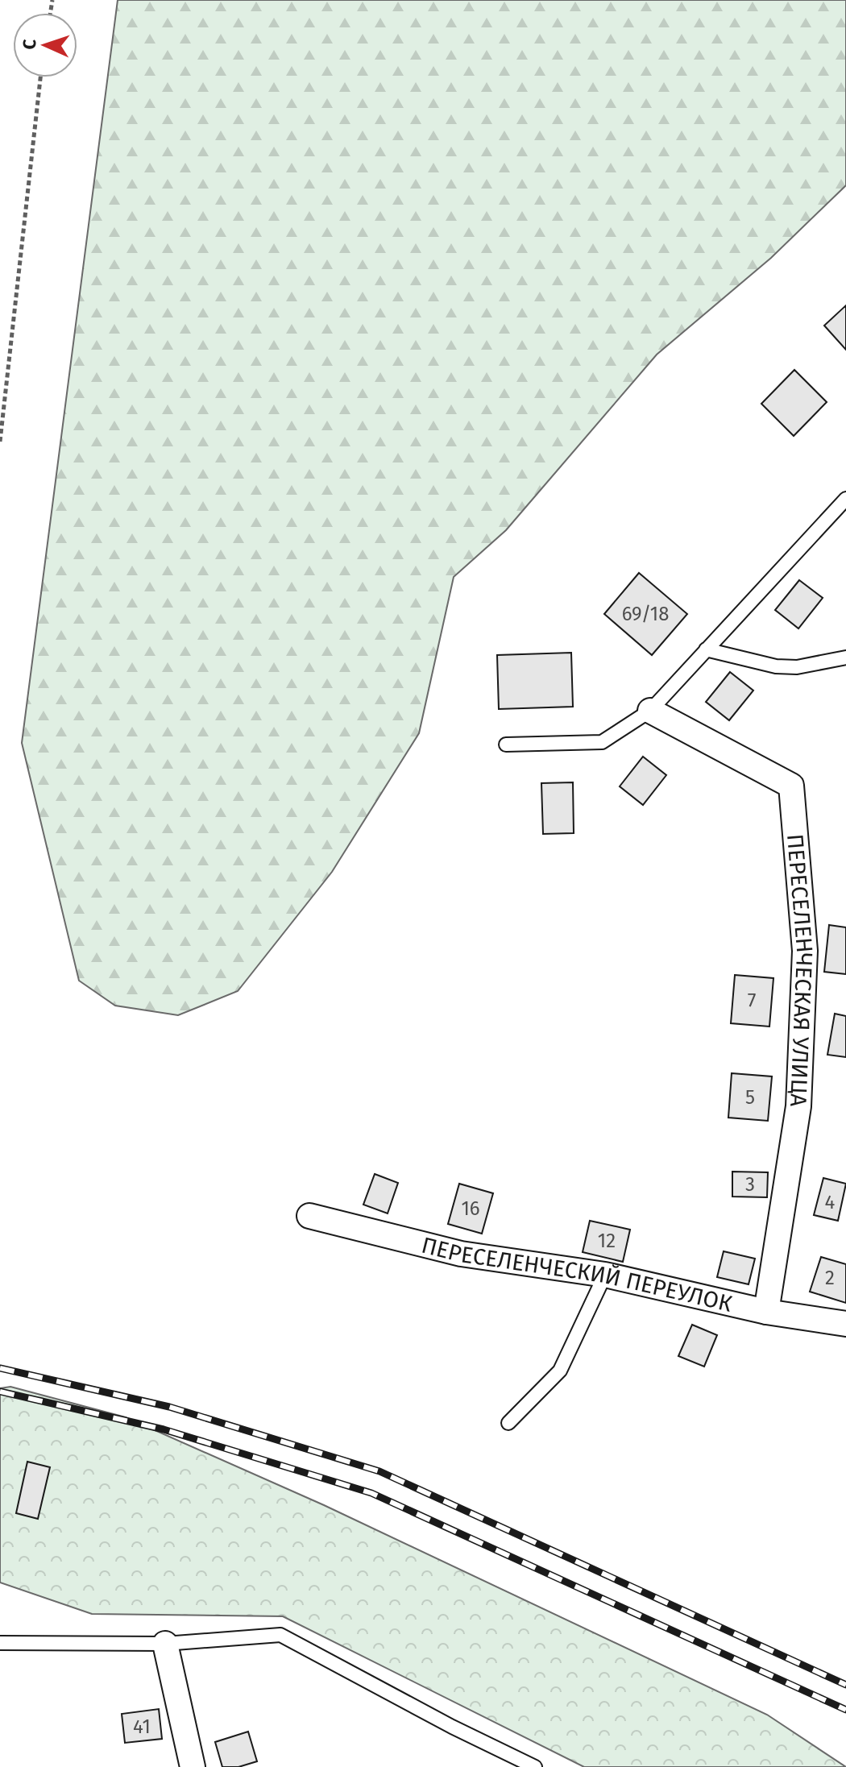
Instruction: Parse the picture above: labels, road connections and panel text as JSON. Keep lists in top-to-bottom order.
{
  "streets": {
    "street": ["ПЕРЕСЕЛЕНЧЕСКАЯ УЛИЦА", "ПЕРЕСЕЛЕНЧЕСКИЙ ПЕРЕУЛОК"]
  },
  "crossings": [
    ["ПЕРЕСЕЛЕНЧЕСКАЯ УЛИЦА", "ПЕРЕСЕЛЕНЧЕСКИЙ ПЕРЕУЛОК"]
  ],
  "house_numbers": [
    "69/18",
    "7",
    "5",
    "3",
    "4",
    "16",
    "12",
    "2",
    "41"
  ],
  "north": "left"
}
